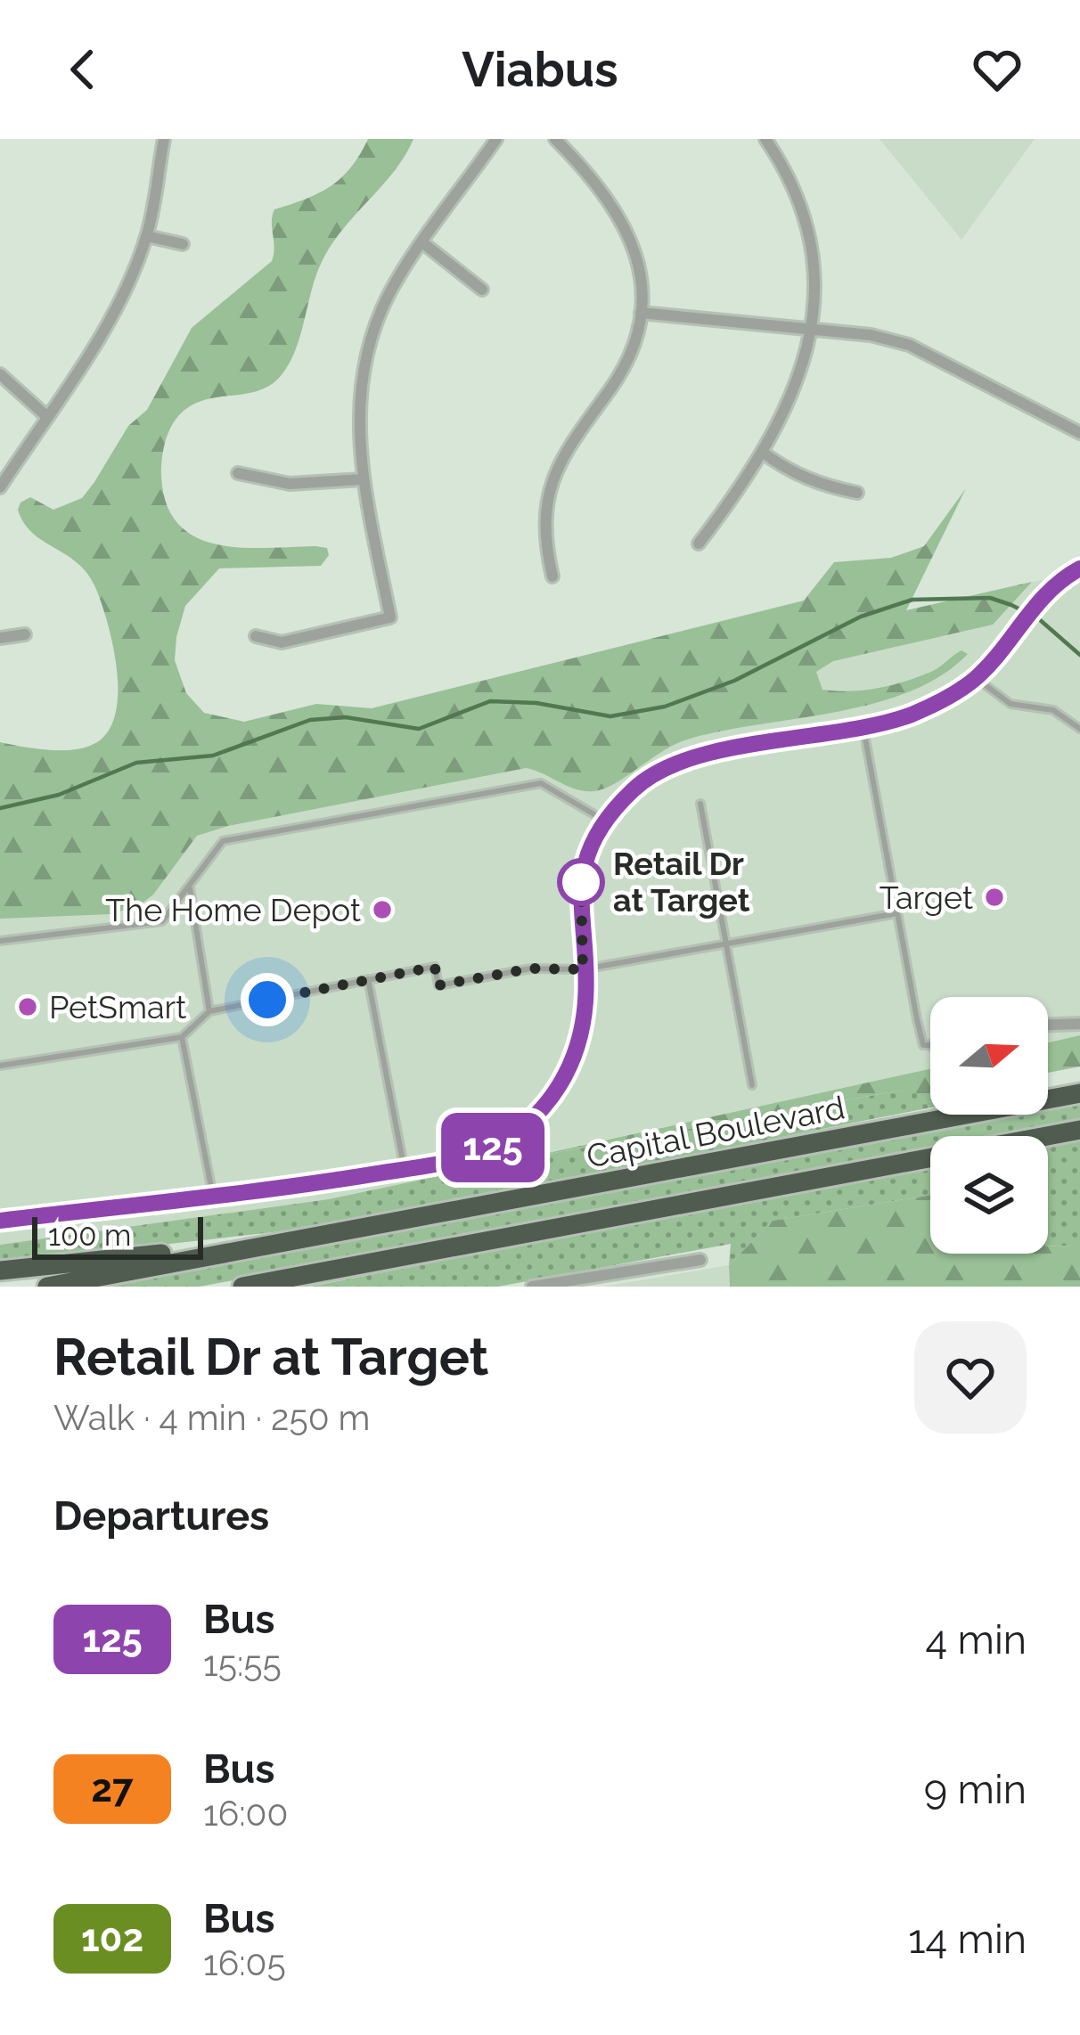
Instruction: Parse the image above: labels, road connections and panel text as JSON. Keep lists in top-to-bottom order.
{
  "streets": {
    "highway": ["Capital Boulevard"]
  },
  "places": [
    "Retail Dr at Target",
    "Target",
    "The Home Depot",
    "PetSmart"
  ],
  "lines": ["bus line 125"],
  "scale_bar": "100 m",
  "north": "right",
  "page": {
    "header": "Viabus",
    "on_map": "125",
    "scale": "100 m",
    "heading": [
      ["Retail Dr at Target", "Walk · 4 min · 250 m"],
      "Departures"
    ],
    "list": [
      {
        "mark": "125",
        "name": "Bus",
        "note": "15:55",
        "value": "4 min"
      },
      {
        "mark": "27",
        "name": "Bus",
        "note": "16:00",
        "value": "9 min"
      },
      {
        "mark": "102",
        "name": "Bus",
        "note": "16:05",
        "value": "14 min"
      }
    ]
  }
}
